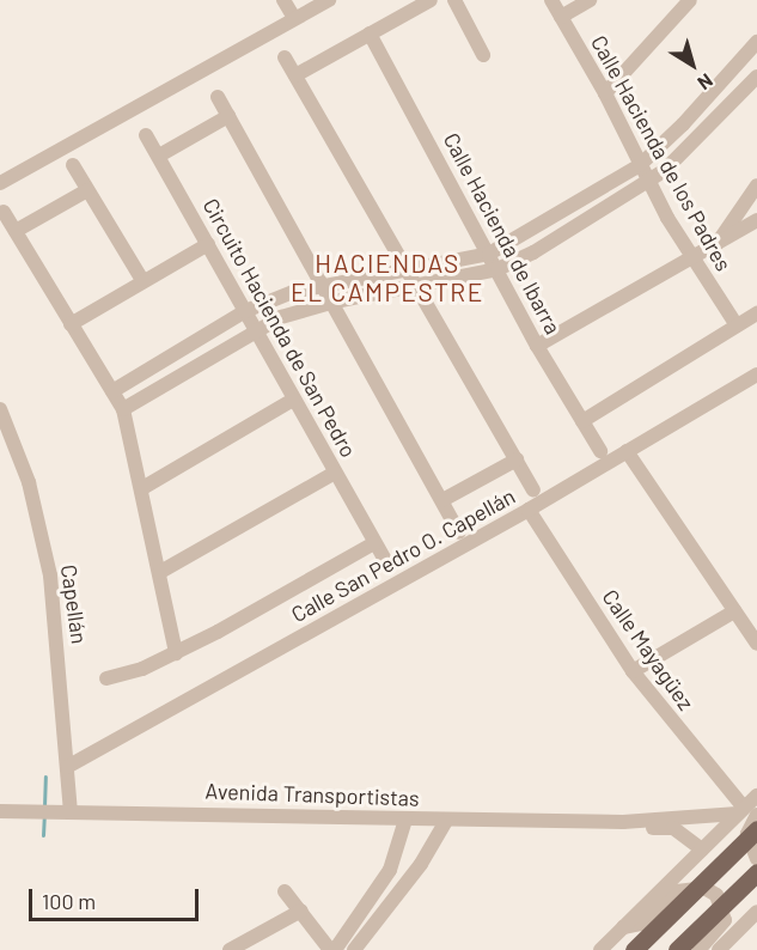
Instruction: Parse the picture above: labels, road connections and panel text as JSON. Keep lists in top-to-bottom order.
{
  "streets": {
    "street": [
      "Calle Hacienda de los Padres",
      "Calle Hacienda de Ibarra",
      "Circuito Hacienda de San Pedro",
      "Calle San Pedro O. Capellán",
      "Capellán",
      "Calle Mayagüez",
      "Avenida Transportistas"
    ]
  },
  "crossings": [
    ["Calle San Pedro O. Capellán", "Capellán"],
    ["Calle San Pedro O. Capellán", "Calle Mayagüez"],
    ["Capellán", "Avenida Transportistas"],
    ["Calle Mayagüez", "Avenida Transportistas"]
  ],
  "districts": ["HACIENDAS EL CAMPESTRE"],
  "scale_bar": "100 m",
  "north": "bottom right"
}
